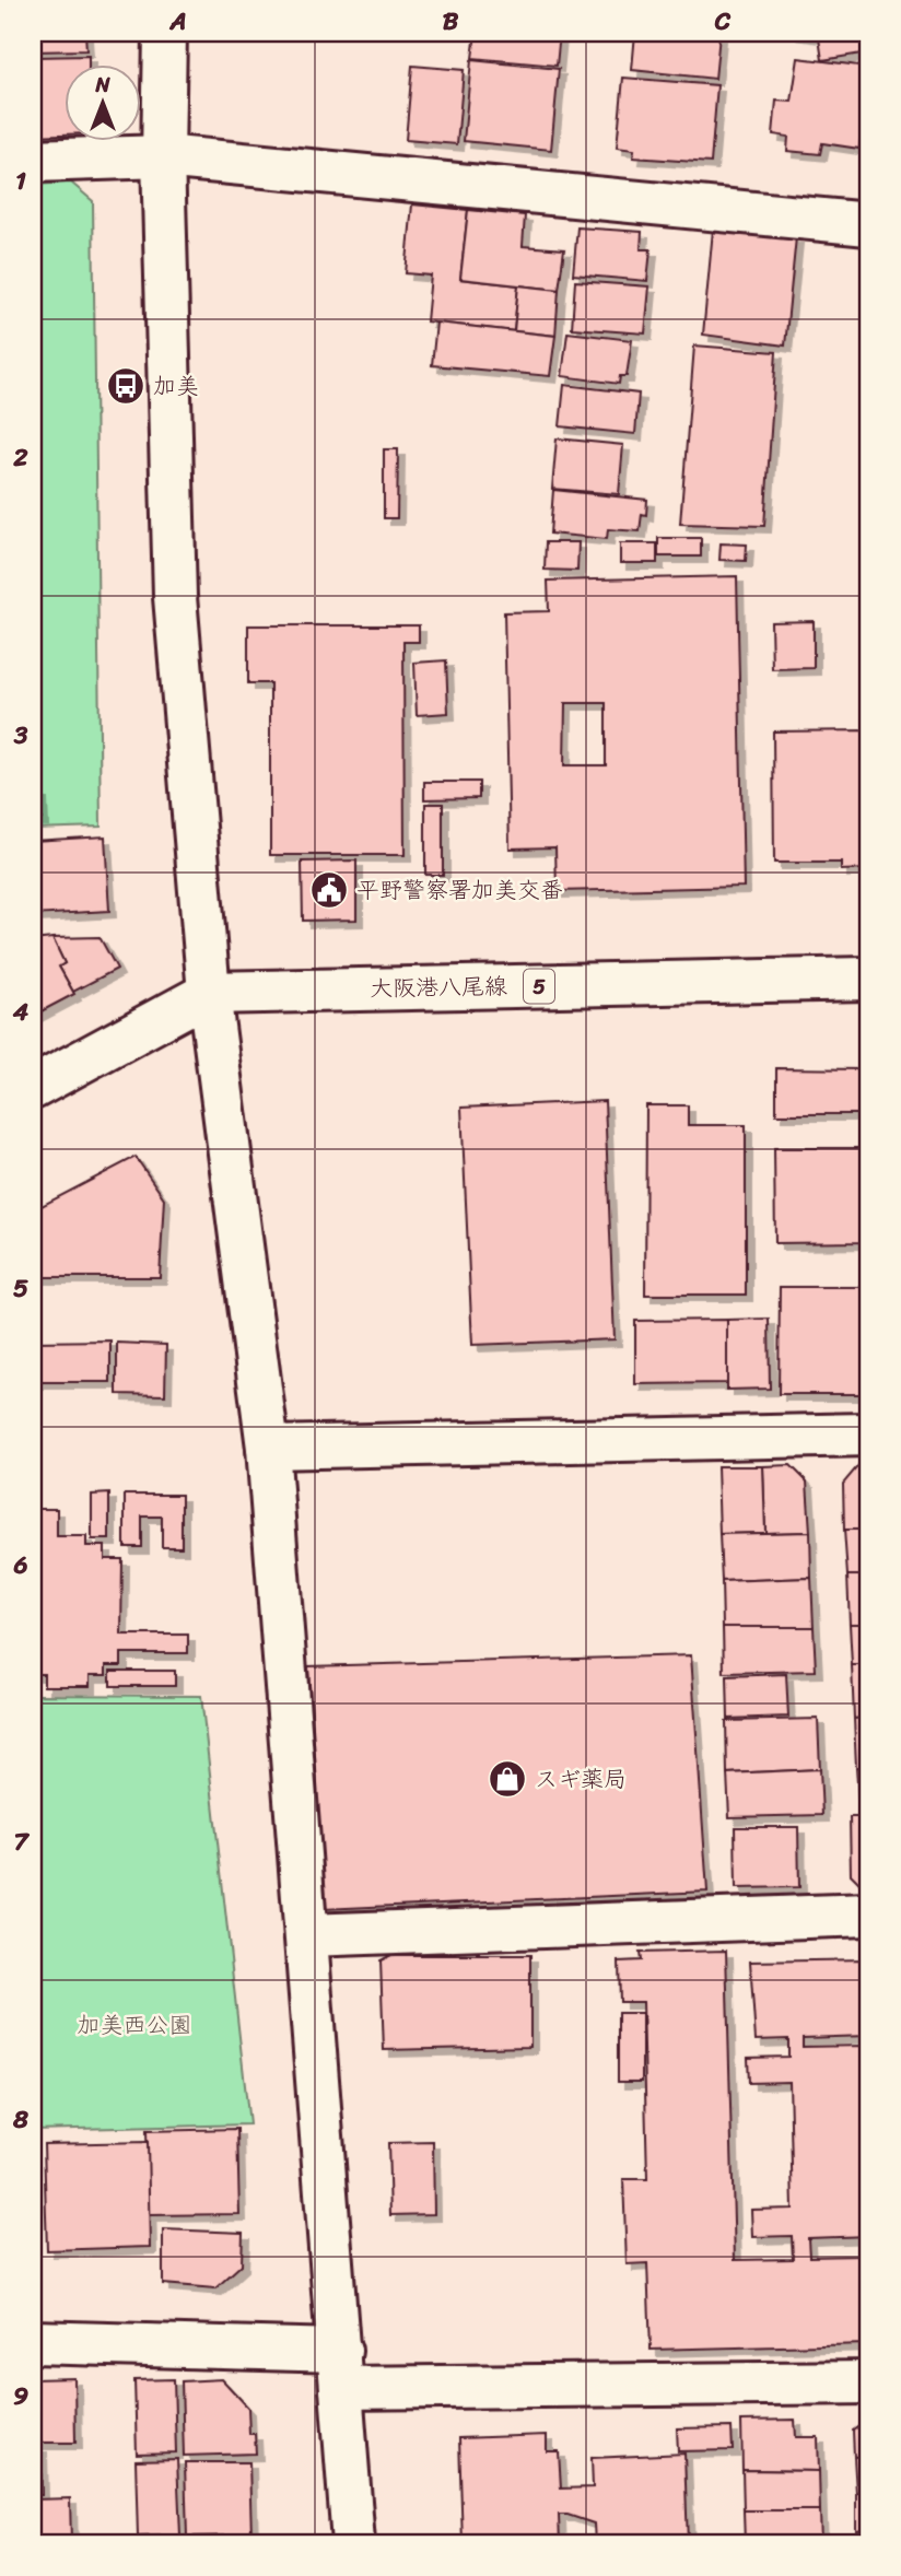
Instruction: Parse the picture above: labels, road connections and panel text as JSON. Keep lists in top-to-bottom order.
{
  "streets": {
    "street": ["5", "大阪港八尾線"]
  },
  "parks": ["加美西公園"],
  "places": {
    "bus stop": ["加美"],
    "public building": ["平野警察署加美交番"],
    "shop": ["スギ薬局"]
  },
  "north": "top",
  "grid": {
    "columns": ["A", "B", "C"],
    "rows": [
      "1",
      "2",
      "3",
      "4",
      "5",
      "6",
      "7",
      "8",
      "9"
    ]
  }
}
